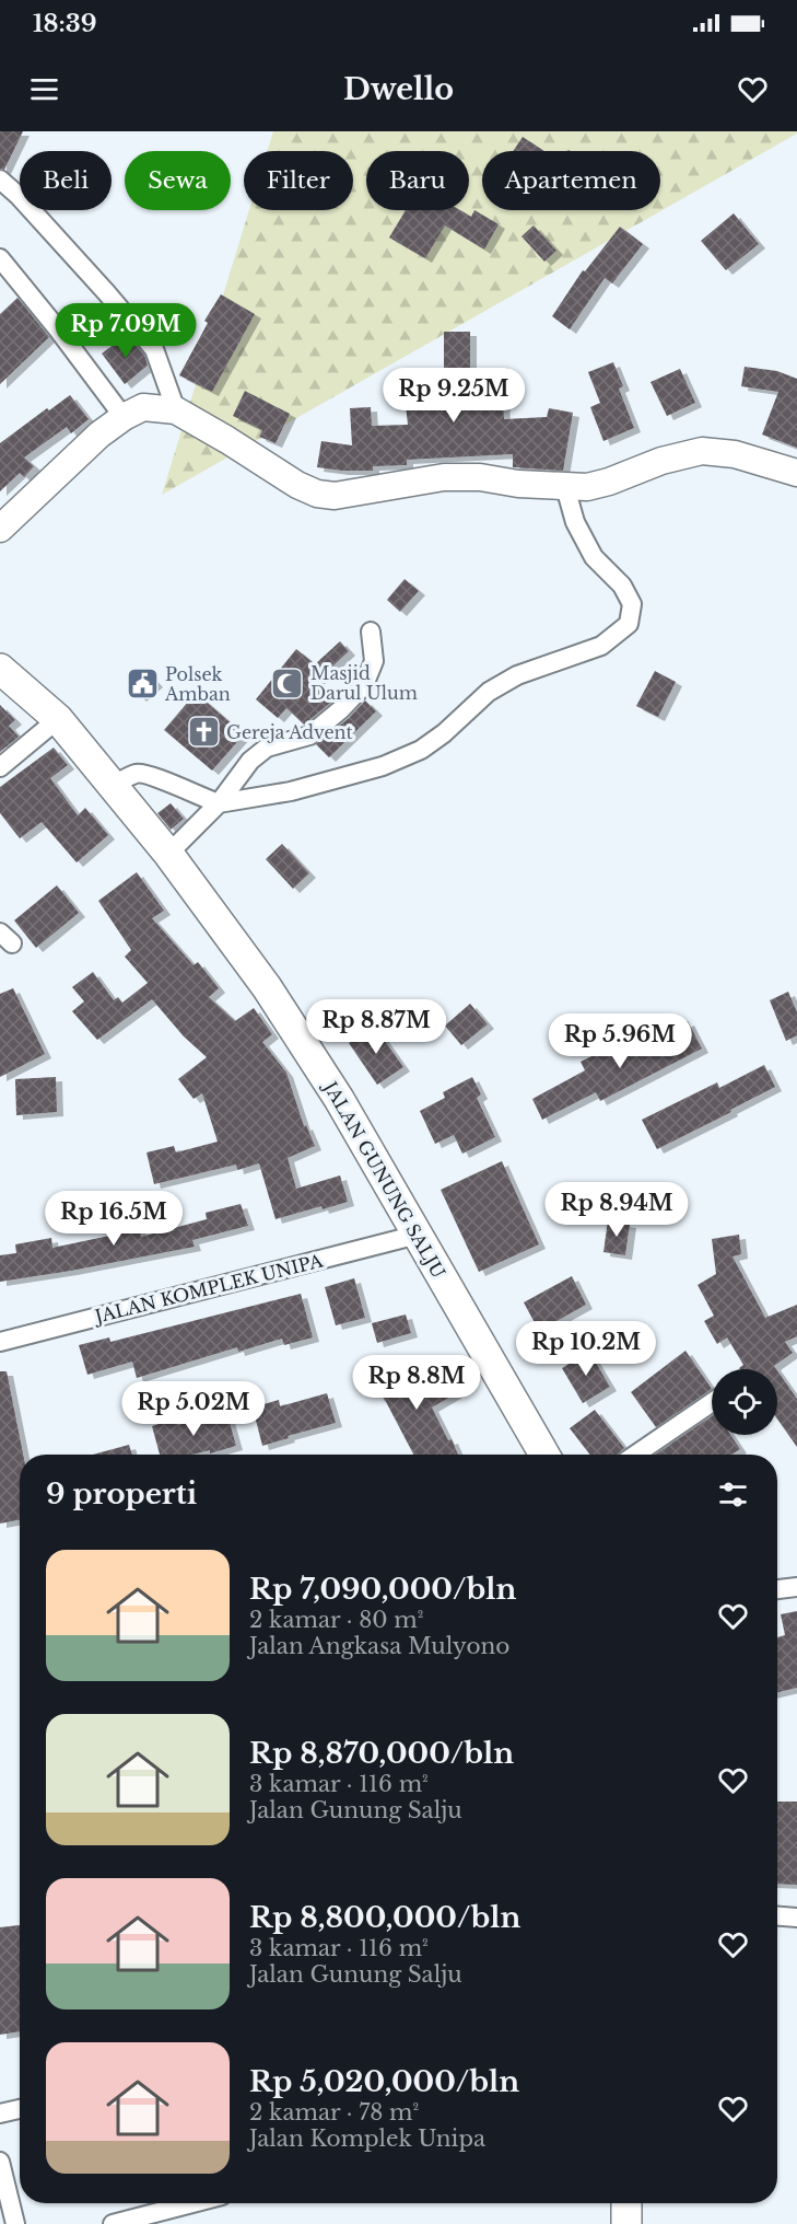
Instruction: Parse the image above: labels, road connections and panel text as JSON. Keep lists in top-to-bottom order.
{
  "streets": {
    "main road": ["JALAN GUNUNG SALJU"],
    "street": ["JALAN KOMPLEK UNIPA"]
  },
  "crossings": [
    ["JALAN GUNUNG SALJU", "JALAN KOMPLEK UNIPA"]
  ],
  "places": {
    "mosque": ["Masjid Darul Ulum"],
    "public building": ["Polsek Amban"],
    "church": ["Gereja Advent"]
  },
  "page": {
    "status": "18:39",
    "header": "Dwello",
    "chip": [
      "Beli",
      "Sewa",
      "Filter",
      "Baru",
      "Apartemen"
    ],
    "price": [
      "Rp 7.09M",
      "Rp 9.25M",
      "Rp 8.87M",
      "Rp 5.96M",
      "Rp 8.94M",
      "Rp 16.5M",
      "Rp 10.2M",
      "Rp 8.8M",
      "Rp 5.02M"
    ],
    "heading": "9 properti",
    "list": [
      {
        "name": "Rp 7,090,000/bln",
        "note": "2 kamar · 80 m² · Jalan Angkasa Mulyono"
      },
      {
        "name": "Rp 8,870,000/bln",
        "note": "3 kamar · 116 m² · Jalan Gunung Salju"
      },
      {
        "name": "Rp 8,800,000/bln",
        "note": "3 kamar · 116 m² · Jalan Gunung Salju"
      },
      {
        "name": "Rp 5,020,000/bln",
        "note": "2 kamar · 78 m² · Jalan Komplek Unipa"
      }
    ]
  }
}
